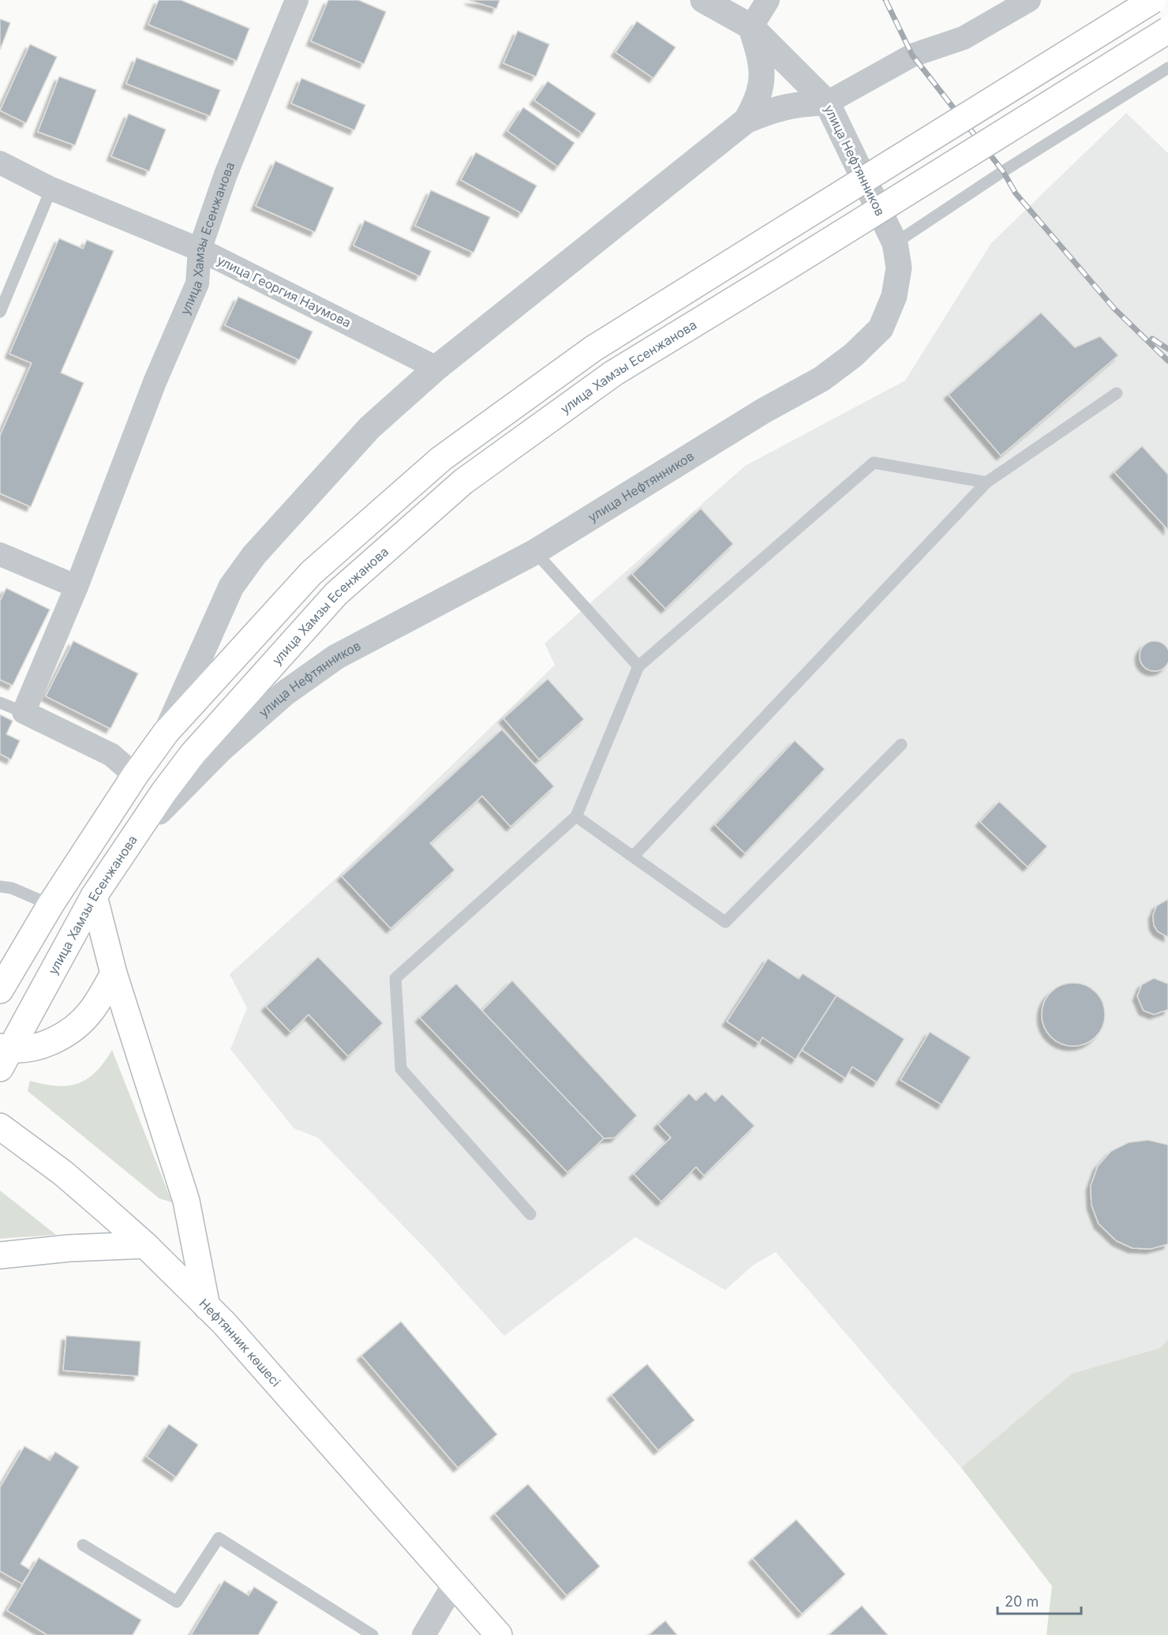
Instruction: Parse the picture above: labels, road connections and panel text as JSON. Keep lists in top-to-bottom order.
{
  "streets": {
    "main road": ["улица Хамзы Есенжанова", "Нефтянник көшесі"],
    "street": ["улица Нефтянников", "улица Георгия Наумова"]
  },
  "crossings": [
    ["улица Нефтянников", "улица Хамзы Есенжанова"],
    ["улица Хамзы Есенжанова", "улица Георгия Наумова"]
  ],
  "scale_bar": "20 m"
}
